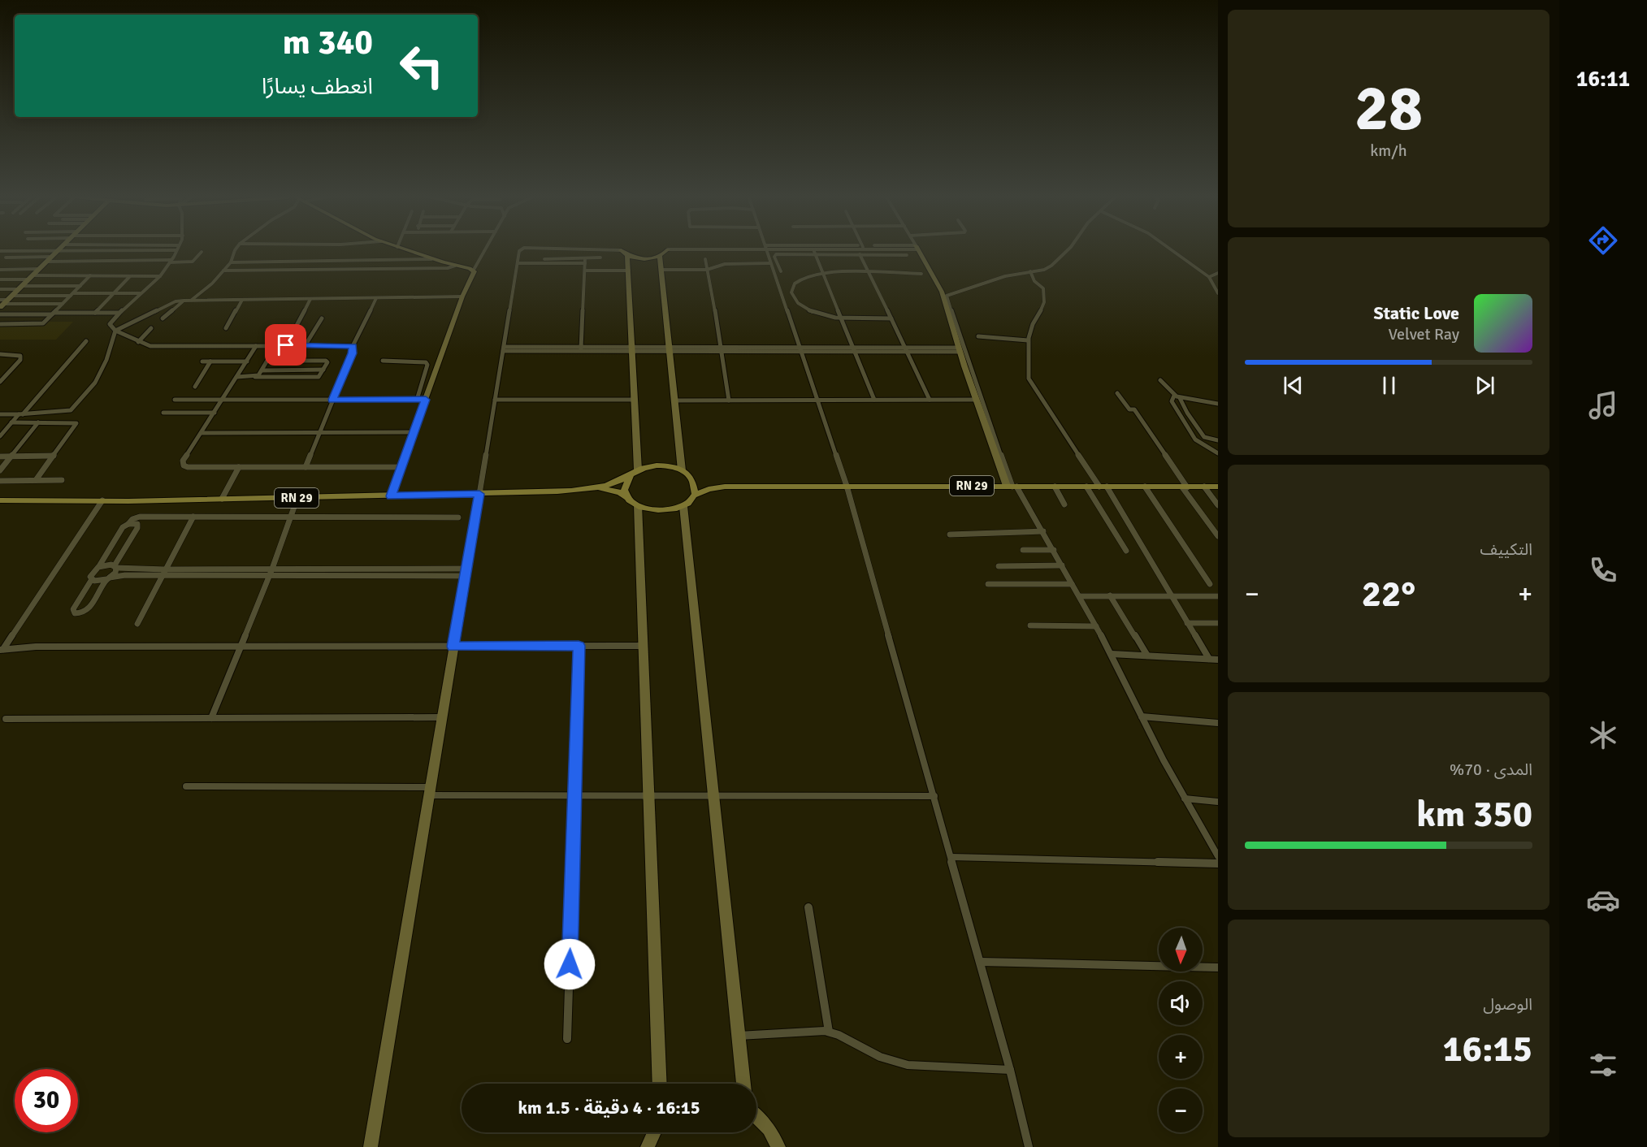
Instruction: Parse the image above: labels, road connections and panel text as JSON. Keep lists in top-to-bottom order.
{
  "streets": {
    "main road": ["RN 29"]
  },
  "north": "bottom",
  "page": {
    "tabs": "16:11",
    "tile": [
      ["28", "km/h"],
      "التكييف",
      ["المدى · 70%", "350 km"],
      ["الوصول", "16:15"]
    ],
    "turn": ["340 m", "انعطف يسارًا"],
    "song": ["Static Love", "Velvet Ray"],
    "heat": ["−", "22°", "+"],
    "map_buttons": ["+", "−"],
    "limit": "30",
    "trip": "16:15 · 4 دقيقة · 1.5 km"
  }
}
